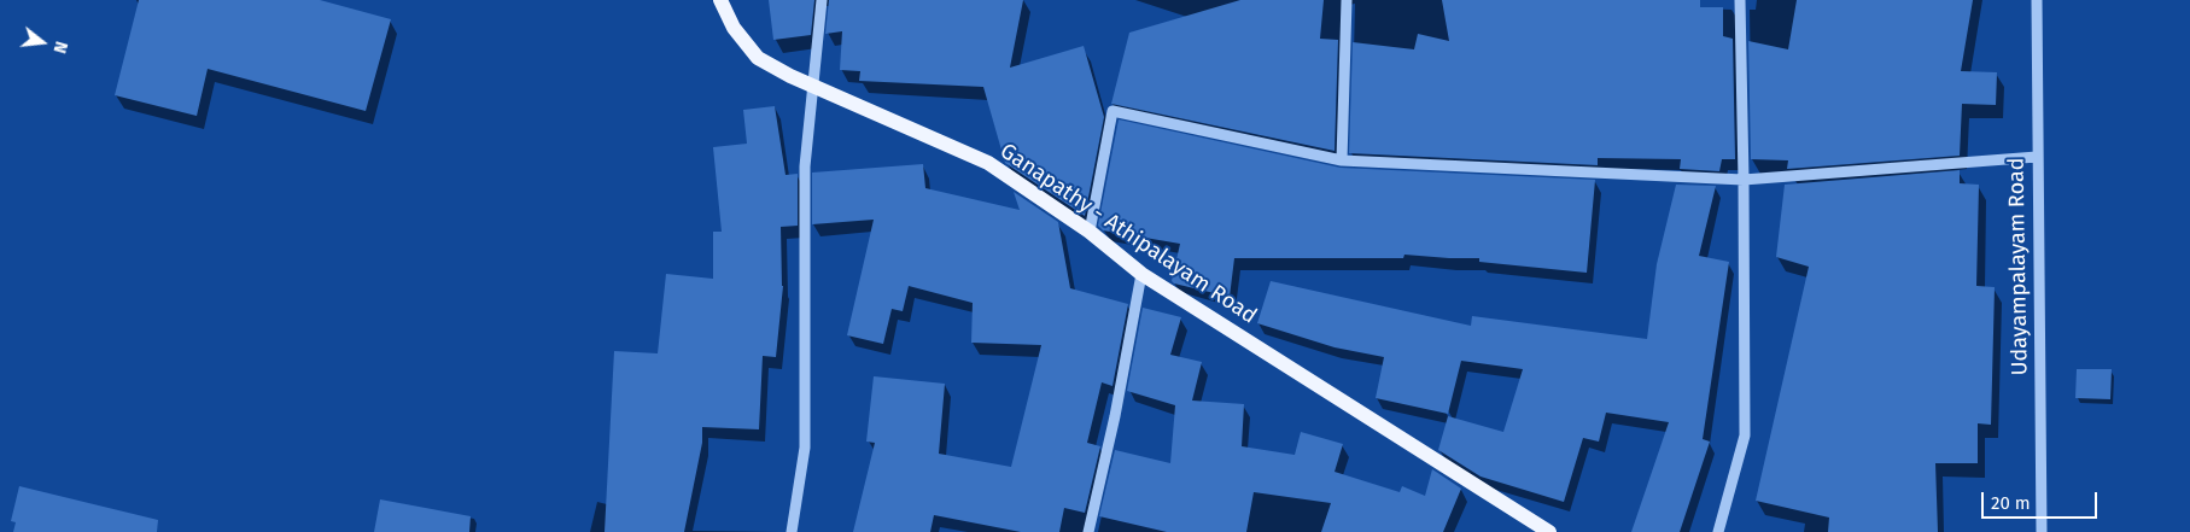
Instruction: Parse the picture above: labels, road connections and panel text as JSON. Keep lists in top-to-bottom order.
{
  "streets": {
    "main road": ["Ganapathy - Athipalayam Road"],
    "street": ["Udayampalayam Road"]
  },
  "scale_bar": "20 m",
  "north": "right"
}
